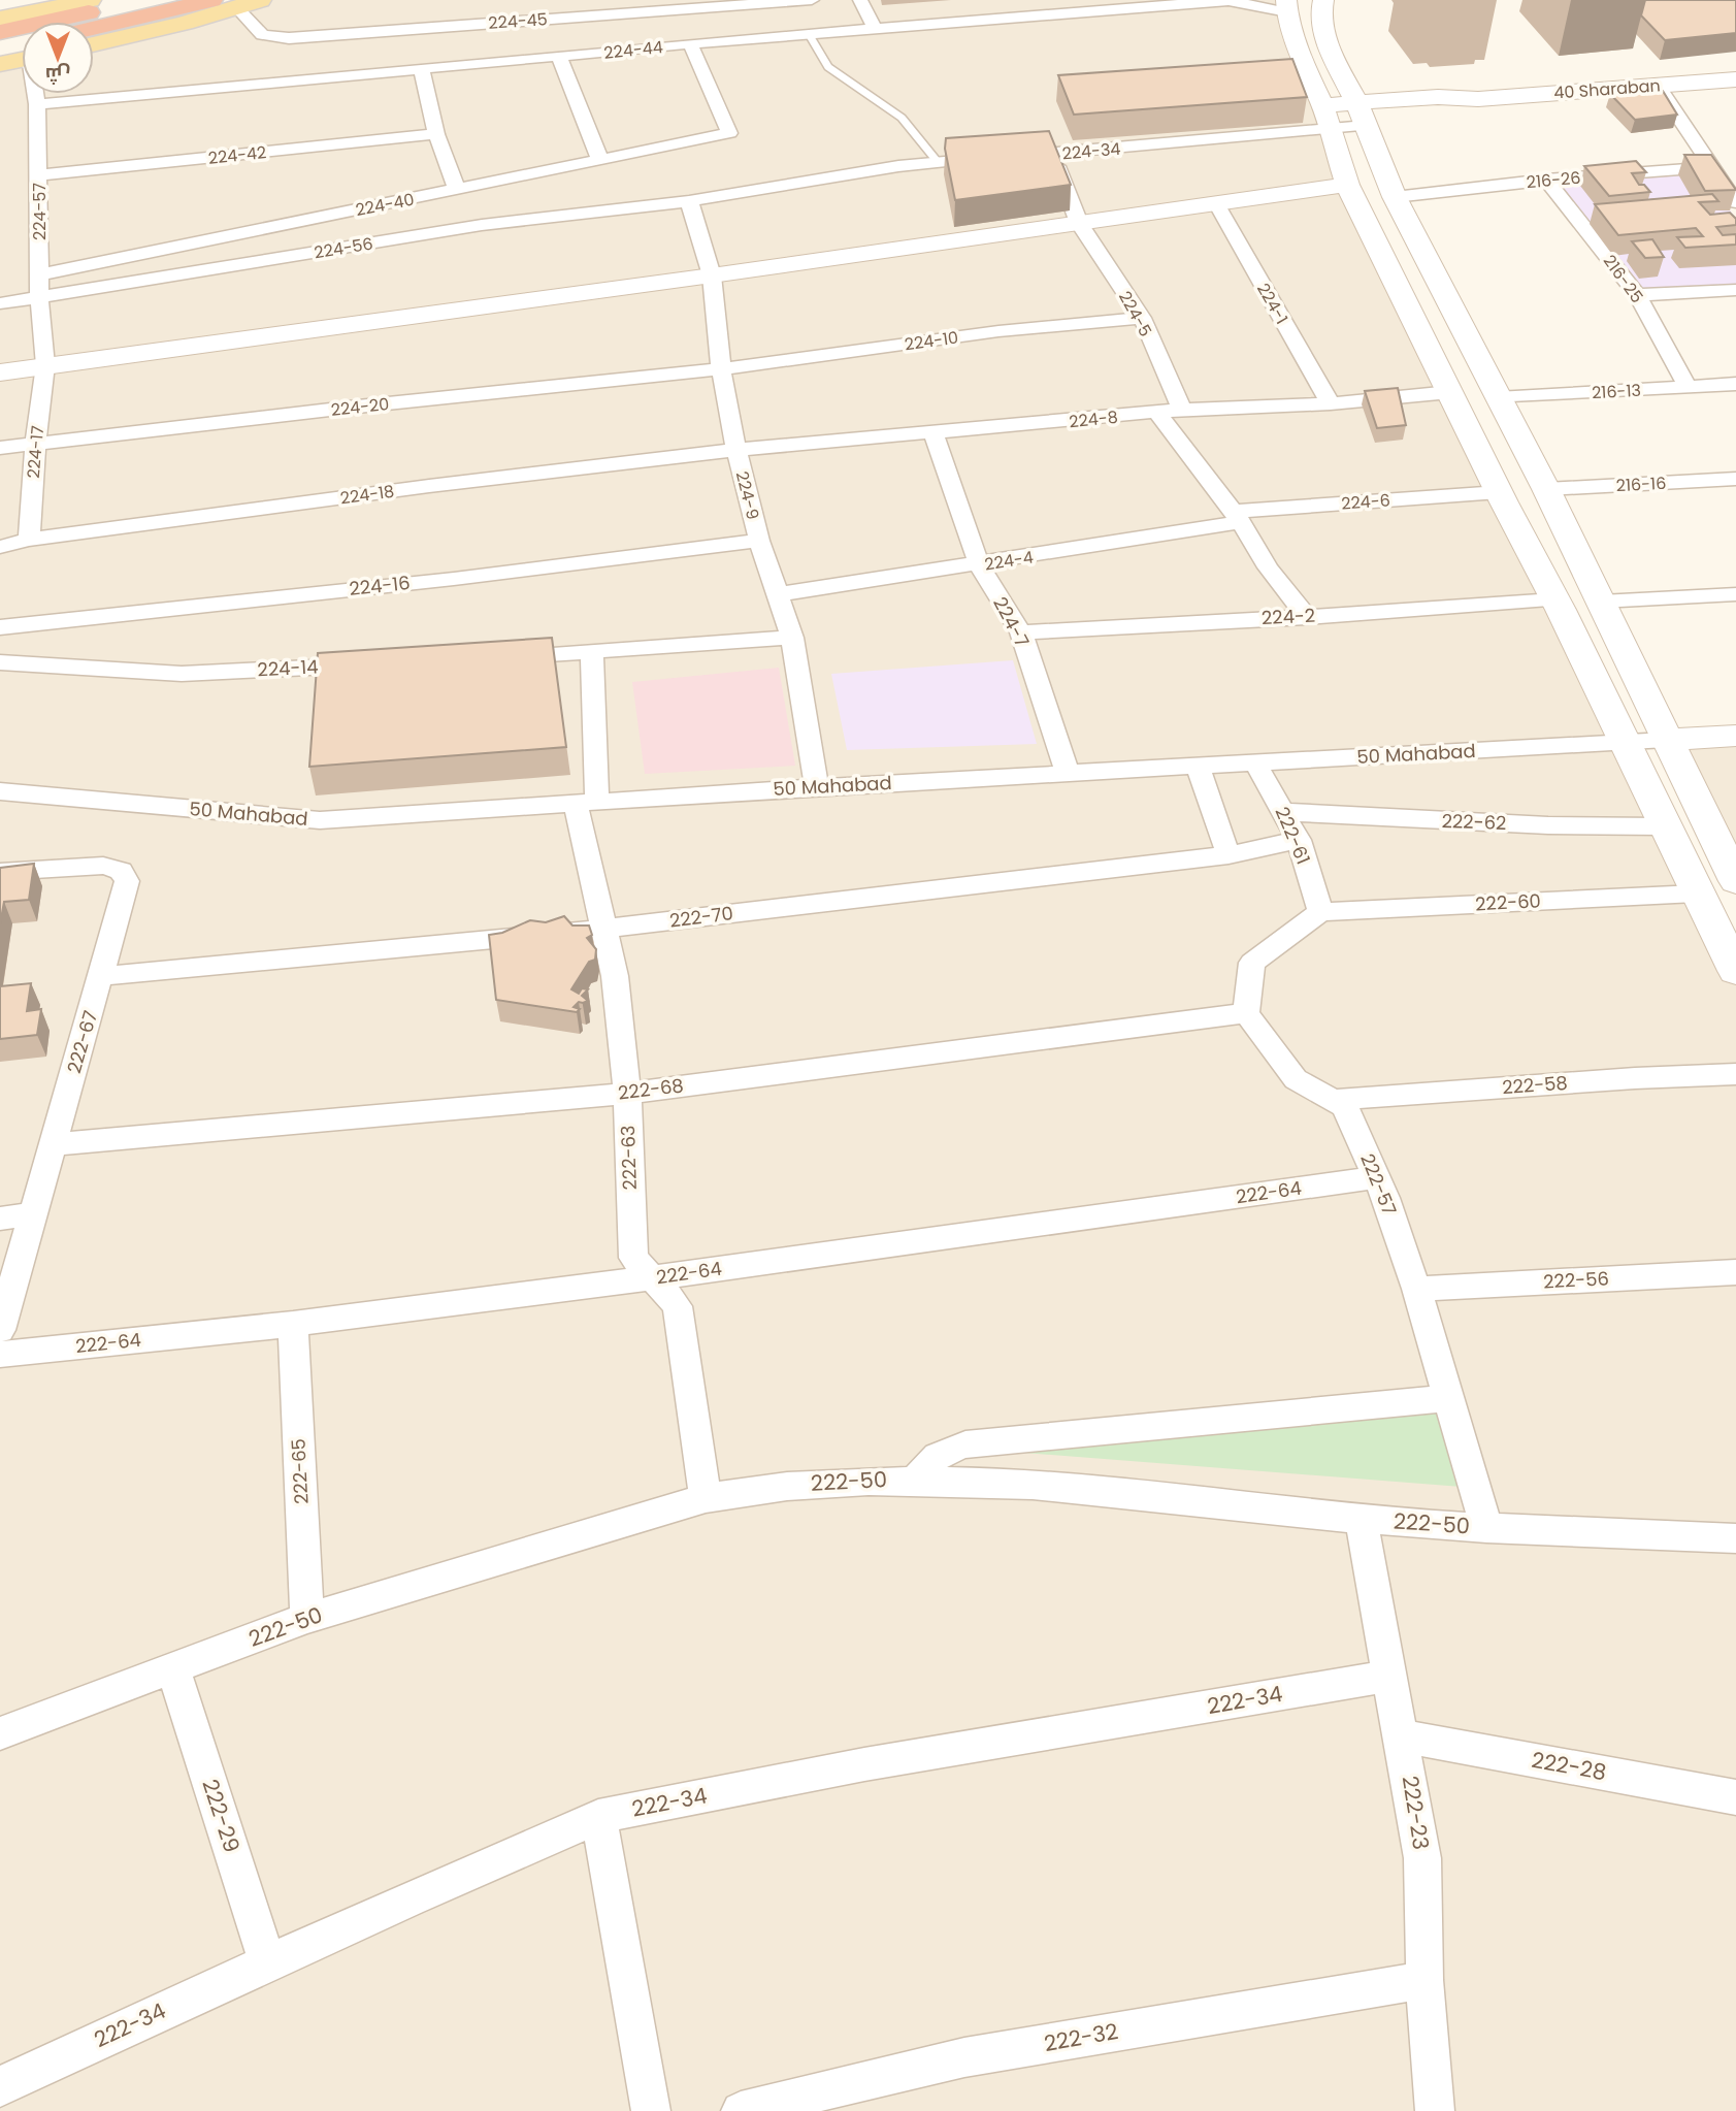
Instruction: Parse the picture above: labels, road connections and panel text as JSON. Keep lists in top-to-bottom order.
{
  "streets": {
    "main road": ["40 Sharaban"],
    "street": [
      "224-45",
      "224-44",
      "224-34",
      "224-42",
      "216-26",
      "224-40",
      "224-57",
      "224-56",
      "216-25",
      "224-1",
      "224-5",
      "224-10",
      "216-13",
      "224-20",
      "224-8",
      "224-17",
      "216-16",
      "224-18",
      "224-9",
      "224-6",
      "224-4",
      "224-16",
      "224-2",
      "224-7",
      "224-14",
      "50 Mahabad",
      "222-62",
      "222-61",
      "222-60",
      "222-70",
      "222-67",
      "222-58",
      "222-68",
      "222-63",
      "222-57",
      "222-64",
      "222-56",
      "222-65",
      "222-50",
      "222-34",
      "222-28",
      "222-23",
      "222-29",
      "222-32"
    ]
  },
  "crossings": [
    ["224-44", "224-40"],
    ["224-44", "224-57"],
    ["40 Sharaban", "224-34"],
    ["224-34", "224-56"],
    ["224-34", "224-5"],
    ["224-34", "224-9"],
    ["224-42", "224-57"],
    ["216-26", "216-25"],
    ["224-40", "224-57"],
    ["224-57", "224-56"],
    ["224-57", "224-17"],
    ["224-56", "224-9"],
    ["216-25", "216-13"],
    ["224-1", "224-8"],
    ["224-5", "224-10"],
    ["224-5", "224-8"],
    ["224-10", "224-20"],
    ["224-10", "224-9"],
    ["224-20", "224-17"],
    ["224-20", "224-9"],
    ["224-8", "224-18"],
    ["224-8", "224-9"],
    ["224-8", "224-7"],
    ["224-17", "224-18"],
    ["224-18", "224-9"],
    ["224-9", "224-4"],
    ["224-9", "224-16"],
    ["224-9", "50 Mahabad"],
    ["224-6", "224-4"],
    ["224-4", "224-7"],
    ["224-2", "224-7"],
    ["224-7", "50 Mahabad"],
    ["50 Mahabad", "222-61"],
    ["50 Mahabad", "222-63"],
    ["222-62", "222-61"],
    ["222-61", "222-60"],
    ["222-61", "222-70"],
    ["222-70", "222-67"],
    ["222-70", "222-63"],
    ["222-67", "222-68"],
    ["222-58", "222-57"],
    ["222-68", "222-63"],
    ["222-68", "222-57"],
    ["222-63", "222-64"],
    ["222-63", "222-50"],
    ["222-57", "222-64"],
    ["222-57", "222-56"],
    ["222-57", "222-50"],
    ["222-64", "222-65"],
    ["222-65", "222-50"],
    ["222-50", "222-23"],
    ["222-50", "222-29"],
    ["222-34", "222-23"],
    ["222-34", "222-29"],
    ["222-28", "222-23"],
    ["222-23", "222-32"]
  ],
  "north": "bottom"
}
